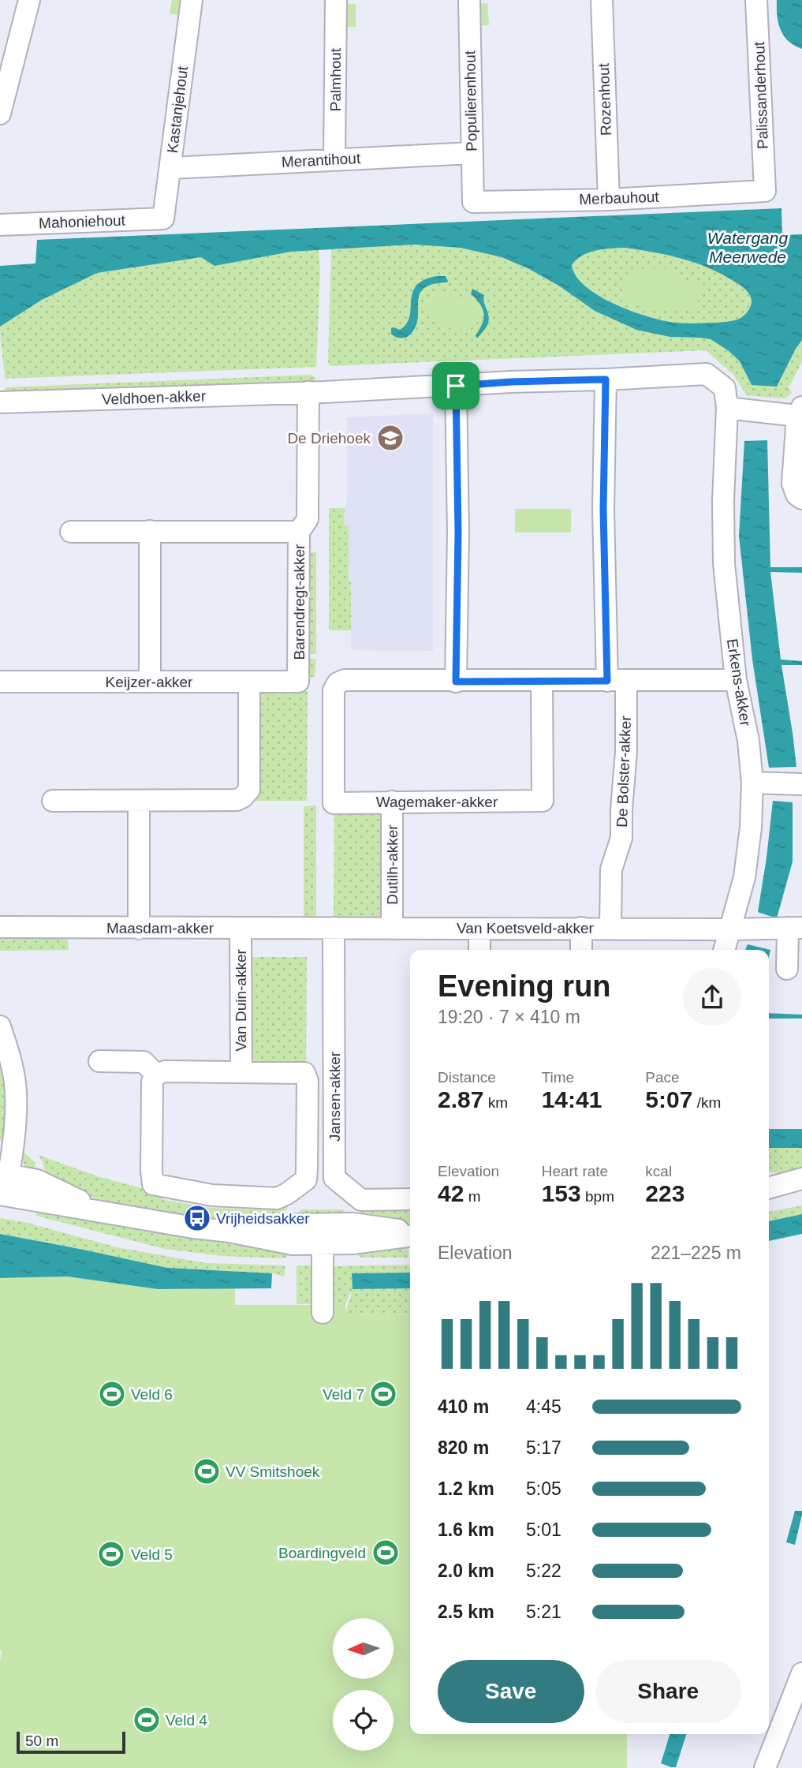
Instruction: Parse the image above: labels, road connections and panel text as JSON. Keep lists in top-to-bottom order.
{
  "streets": {
    "street": [
      "Palmhout",
      "Palissanderhout",
      "Rozenhout",
      "Populierenhout",
      "Kastanjehout",
      "Merantihout",
      "Merbauhout",
      "Mahoniehout",
      "Veldhoen-akker",
      "Barendregt-akker",
      "Keijzer-akker",
      "Erkens-akker",
      "De Bolster-akker",
      "Wagemaker-akker",
      "Dutilh-akker",
      "Maasdam-akker",
      "Van Koetsveld-akker",
      "Van Duin-akker",
      "Jansen-akker"
    ]
  },
  "crossings": [
    ["Palmhout", "Merantihout"],
    ["Palissanderhout", "Merbauhout"],
    ["Rozenhout", "Merbauhout"],
    ["Populierenhout", "Merantihout"],
    ["Populierenhout", "Merbauhout"],
    ["Kastanjehout", "Merantihout"],
    ["Kastanjehout", "Mahoniehout"],
    ["Veldhoen-akker", "Barendregt-akker"],
    ["Veldhoen-akker", "Erkens-akker"],
    ["Veldhoen-akker", "De Bolster-akker"],
    ["Barendregt-akker", "Keijzer-akker"],
    ["Erkens-akker", "Van Koetsveld-akker"],
    ["De Bolster-akker", "Van Koetsveld-akker"],
    ["Wagemaker-akker", "Dutilh-akker"],
    ["Dutilh-akker", "Van Koetsveld-akker"],
    ["Maasdam-akker", "Van Koetsveld-akker"],
    ["Maasdam-akker", "Van Duin-akker"],
    ["Maasdam-akker", "Jansen-akker"],
    ["Van Koetsveld-akker", "Jansen-akker"]
  ],
  "water": ["Watergang Meerwede"],
  "places": {
    "school or university": ["De Driehoek"],
    "bus stop": ["Vrijheidsakker"],
    "sports": [
      "Veld 6",
      "Veld 7",
      "VV Smitshoek",
      "Boardingveld",
      "Veld 5",
      "Veld 4"
    ]
  },
  "scale_bar": "50 m",
  "north": "left",
  "page": {
    "heading": ["Evening run", "19:20 · 7 × 410 m"],
    "stats": [
      ["Distance", "2.87 km"],
      ["Time", "14:41"],
      ["Pace", "5:07 /km"],
      ["Elevation", "42 m"],
      ["Heart rate", "153 bpm"],
      ["kcal", "223"]
    ],
    "chart": ["Elevation", "221–225 m"],
    "list": [
      {
        "name": "410 m",
        "note": "4:45"
      },
      {
        "name": "820 m",
        "note": "5:17"
      },
      {
        "name": "1.2 km",
        "note": "5:05"
      },
      {
        "name": "1.6 km",
        "note": "5:01"
      },
      {
        "name": "2.0 km",
        "note": "5:22"
      },
      {
        "name": "2.5 km",
        "note": "5:21"
      }
    ],
    "buttons": ["Save", "Share"],
    "scale": "50 m"
  }
}
